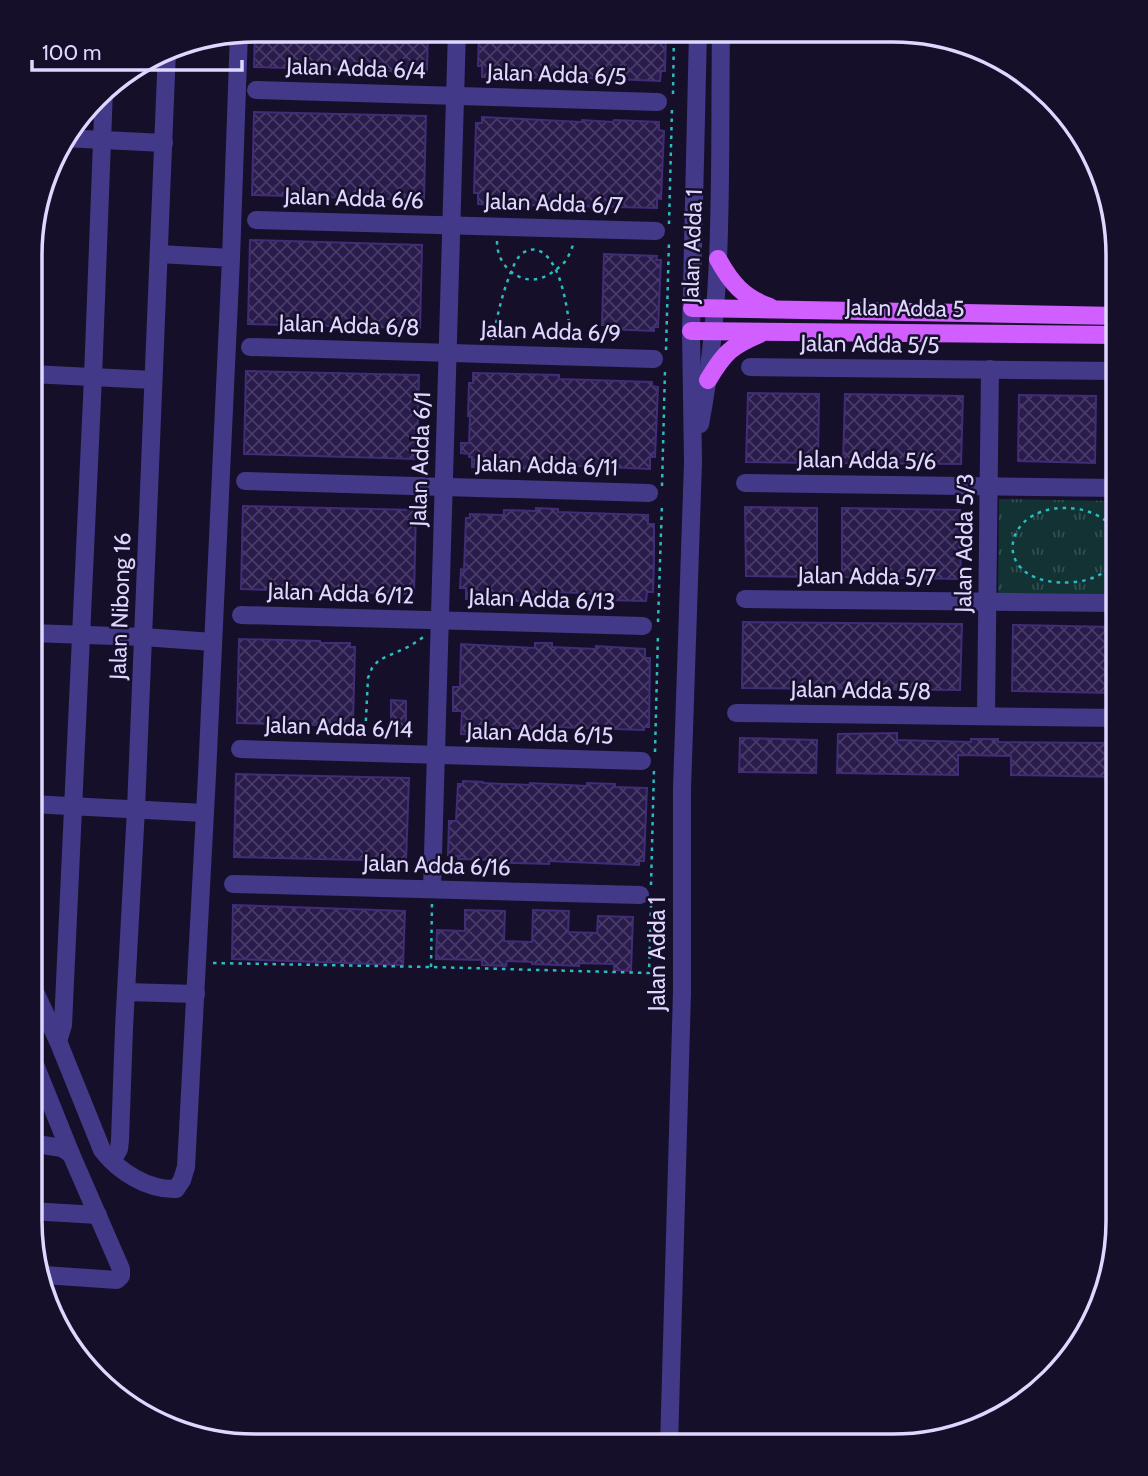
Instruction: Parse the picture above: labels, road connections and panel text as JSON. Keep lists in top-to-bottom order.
{
  "streets": {
    "main road": ["Jalan Adda 5"],
    "street": [
      "Jalan Adda 6/4",
      "Jalan Adda 6/5",
      "Jalan Adda 6/6",
      "Jalan Adda 6/7",
      "Jalan Adda 1",
      "Jalan Adda 6/8",
      "Jalan Adda 6/9",
      "Jalan Adda 5/5",
      "Jalan Adda 6/1",
      "Jalan Adda 5/6",
      "Jalan Adda 6/11",
      "Jalan Adda 5/3",
      "Jalan Adda 5/7",
      "Jalan Adda 6/12",
      "Jalan Adda 6/13",
      "Jalan Nibong 16",
      "Jalan Adda 5/8",
      "Jalan Adda 6/14",
      "Jalan Adda 6/15",
      "Jalan Adda 6/16"
    ]
  },
  "crossings": [
    ["Jalan Adda 6/4", "Jalan Adda 6/5"],
    ["Jalan Adda 6/4", "Jalan Adda 6/1"],
    ["Jalan Adda 6/5", "Jalan Adda 6/1"],
    ["Jalan Adda 6/6", "Jalan Adda 6/7"],
    ["Jalan Adda 6/6", "Jalan Adda 6/1"],
    ["Jalan Adda 6/7", "Jalan Adda 6/1"],
    ["Jalan Adda 1", "Jalan Adda 5"],
    ["Jalan Adda 6/8", "Jalan Adda 6/9"],
    ["Jalan Adda 6/8", "Jalan Adda 6/1"],
    ["Jalan Adda 6/9", "Jalan Adda 6/1"],
    ["Jalan Adda 5/5", "Jalan Adda 5/3"],
    ["Jalan Adda 6/1", "Jalan Adda 6/11"],
    ["Jalan Adda 6/1", "Jalan Adda 6/12"],
    ["Jalan Adda 6/1", "Jalan Adda 6/13"],
    ["Jalan Adda 6/1", "Jalan Adda 6/14"],
    ["Jalan Adda 6/1", "Jalan Adda 6/15"],
    ["Jalan Adda 6/1", "Jalan Adda 6/16"],
    ["Jalan Adda 5/6", "Jalan Adda 5/3"],
    ["Jalan Adda 5/3", "Jalan Adda 5/7"],
    ["Jalan Adda 5/3", "Jalan Adda 5/8"],
    ["Jalan Adda 6/12", "Jalan Adda 6/13"],
    ["Jalan Adda 6/14", "Jalan Adda 6/15"]
  ],
  "scale_bar": "100 m"
}
